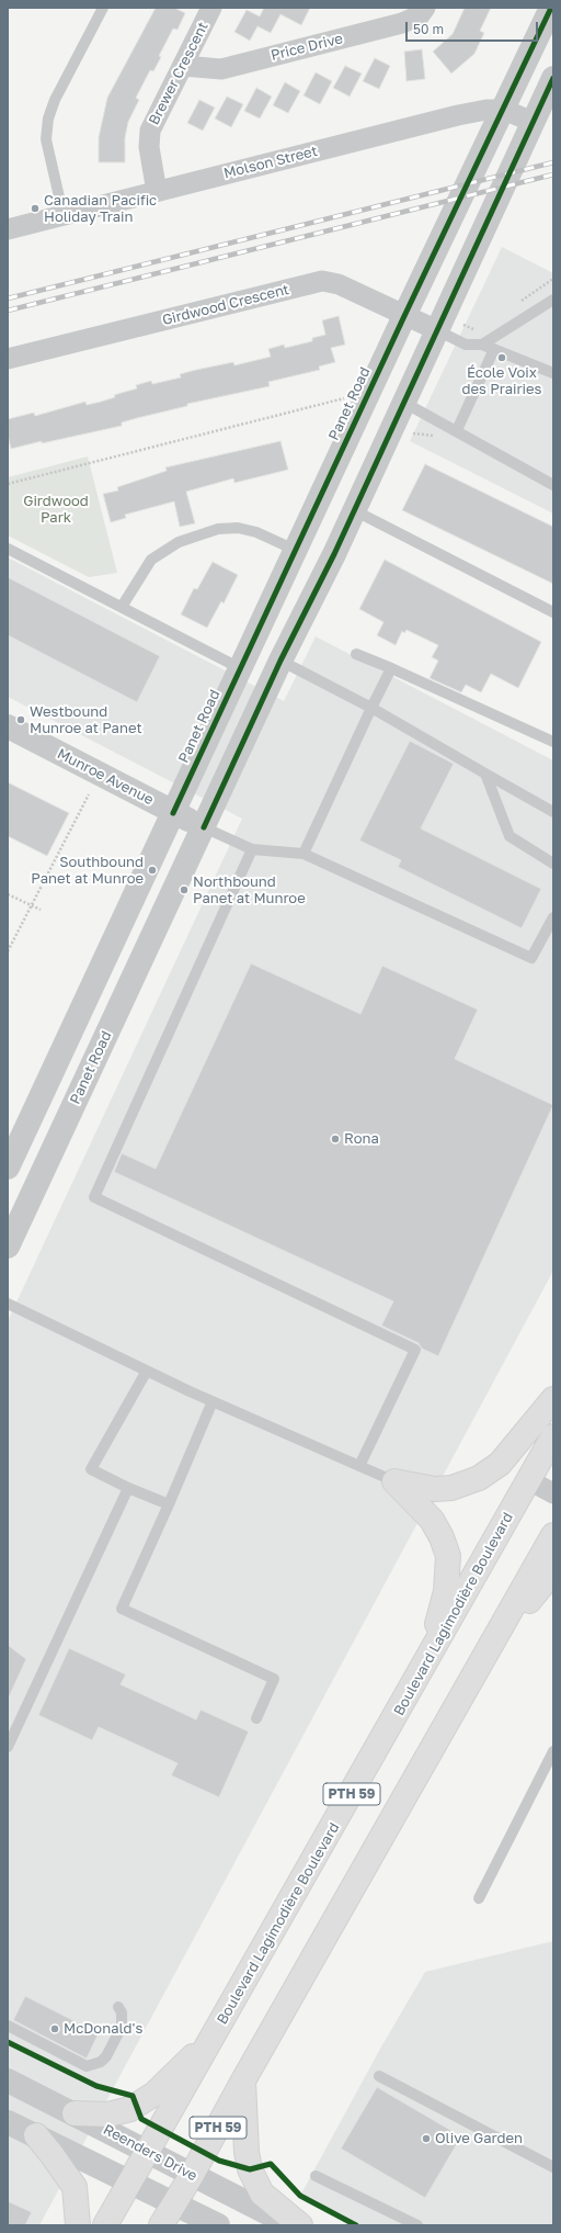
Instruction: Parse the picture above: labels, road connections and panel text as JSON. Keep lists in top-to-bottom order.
{
  "streets": {
    "main road": ["Boulevard Lagimodière Boulevard", "PTH 59"],
    "street": [
      "Price Drive",
      "Brewer Crescent",
      "Molson Street",
      "Girdwood Crescent",
      "Panet Road",
      "Munroe Avenue",
      "Reenders Drive"
    ]
  },
  "crossings": [
    ["Price Drive", "Brewer Crescent"],
    ["Brewer Crescent", "Molson Street"],
    ["Molson Street", "Panet Road"],
    ["Girdwood Crescent", "Panet Road"],
    ["Panet Road", "Munroe Avenue"],
    ["Boulevard Lagimodière Boulevard", "Reenders Drive"],
    ["PTH 59", "Reenders Drive"]
  ],
  "parks": ["Girdwood Park"],
  "places": [
    "Canadian Pacific Holiday Train",
    "École Voix des Prairies",
    "Westbound Munroe at Panet",
    "Southbound Panet at Munroe",
    "Northbound Panet at Munroe",
    "Rona",
    "McDonald's",
    "Olive Garden"
  ],
  "scale_bar": "50 m"
}
